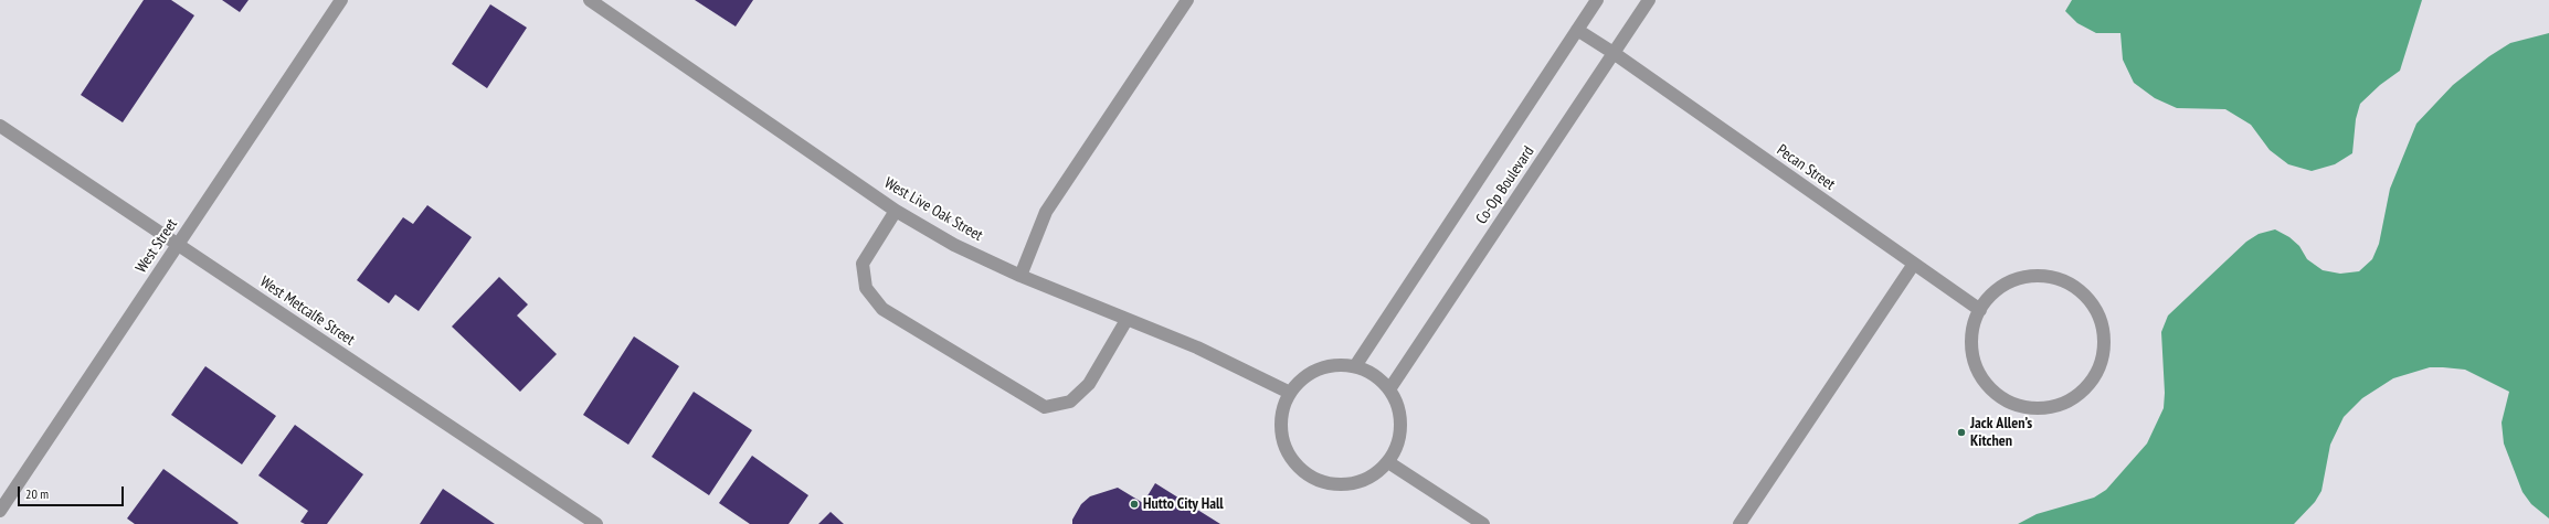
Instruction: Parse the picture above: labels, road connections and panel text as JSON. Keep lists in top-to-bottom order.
{
  "streets": {
    "street": [
      "Pecan Street",
      "Co-Op Boulevard",
      "West Live Oak Street",
      "West Street",
      "West Metcalfe Street"
    ]
  },
  "crossings": [
    ["Pecan Street", "Co-Op Boulevard"],
    ["Co-Op Boulevard", "West Live Oak Street"],
    ["West Street", "West Metcalfe Street"]
  ],
  "places": ["Jack Allen’s Kitchen", "Hutto City Hall"],
  "scale_bar": "20 m"
}
